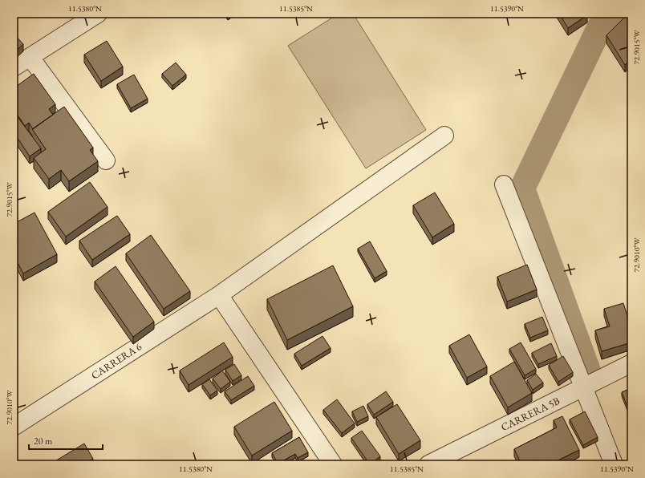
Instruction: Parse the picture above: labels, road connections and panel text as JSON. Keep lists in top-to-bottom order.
{
  "streets": {
    "street": ["CARRERA 6", "CARRERA 5B"]
  },
  "scale_bar": "20 m",
  "coordinates": [
    "11.5380°N",
    "11.5385°N",
    "11.5390°N",
    "72.9015°W",
    "72.9010°W"
  ]
}
